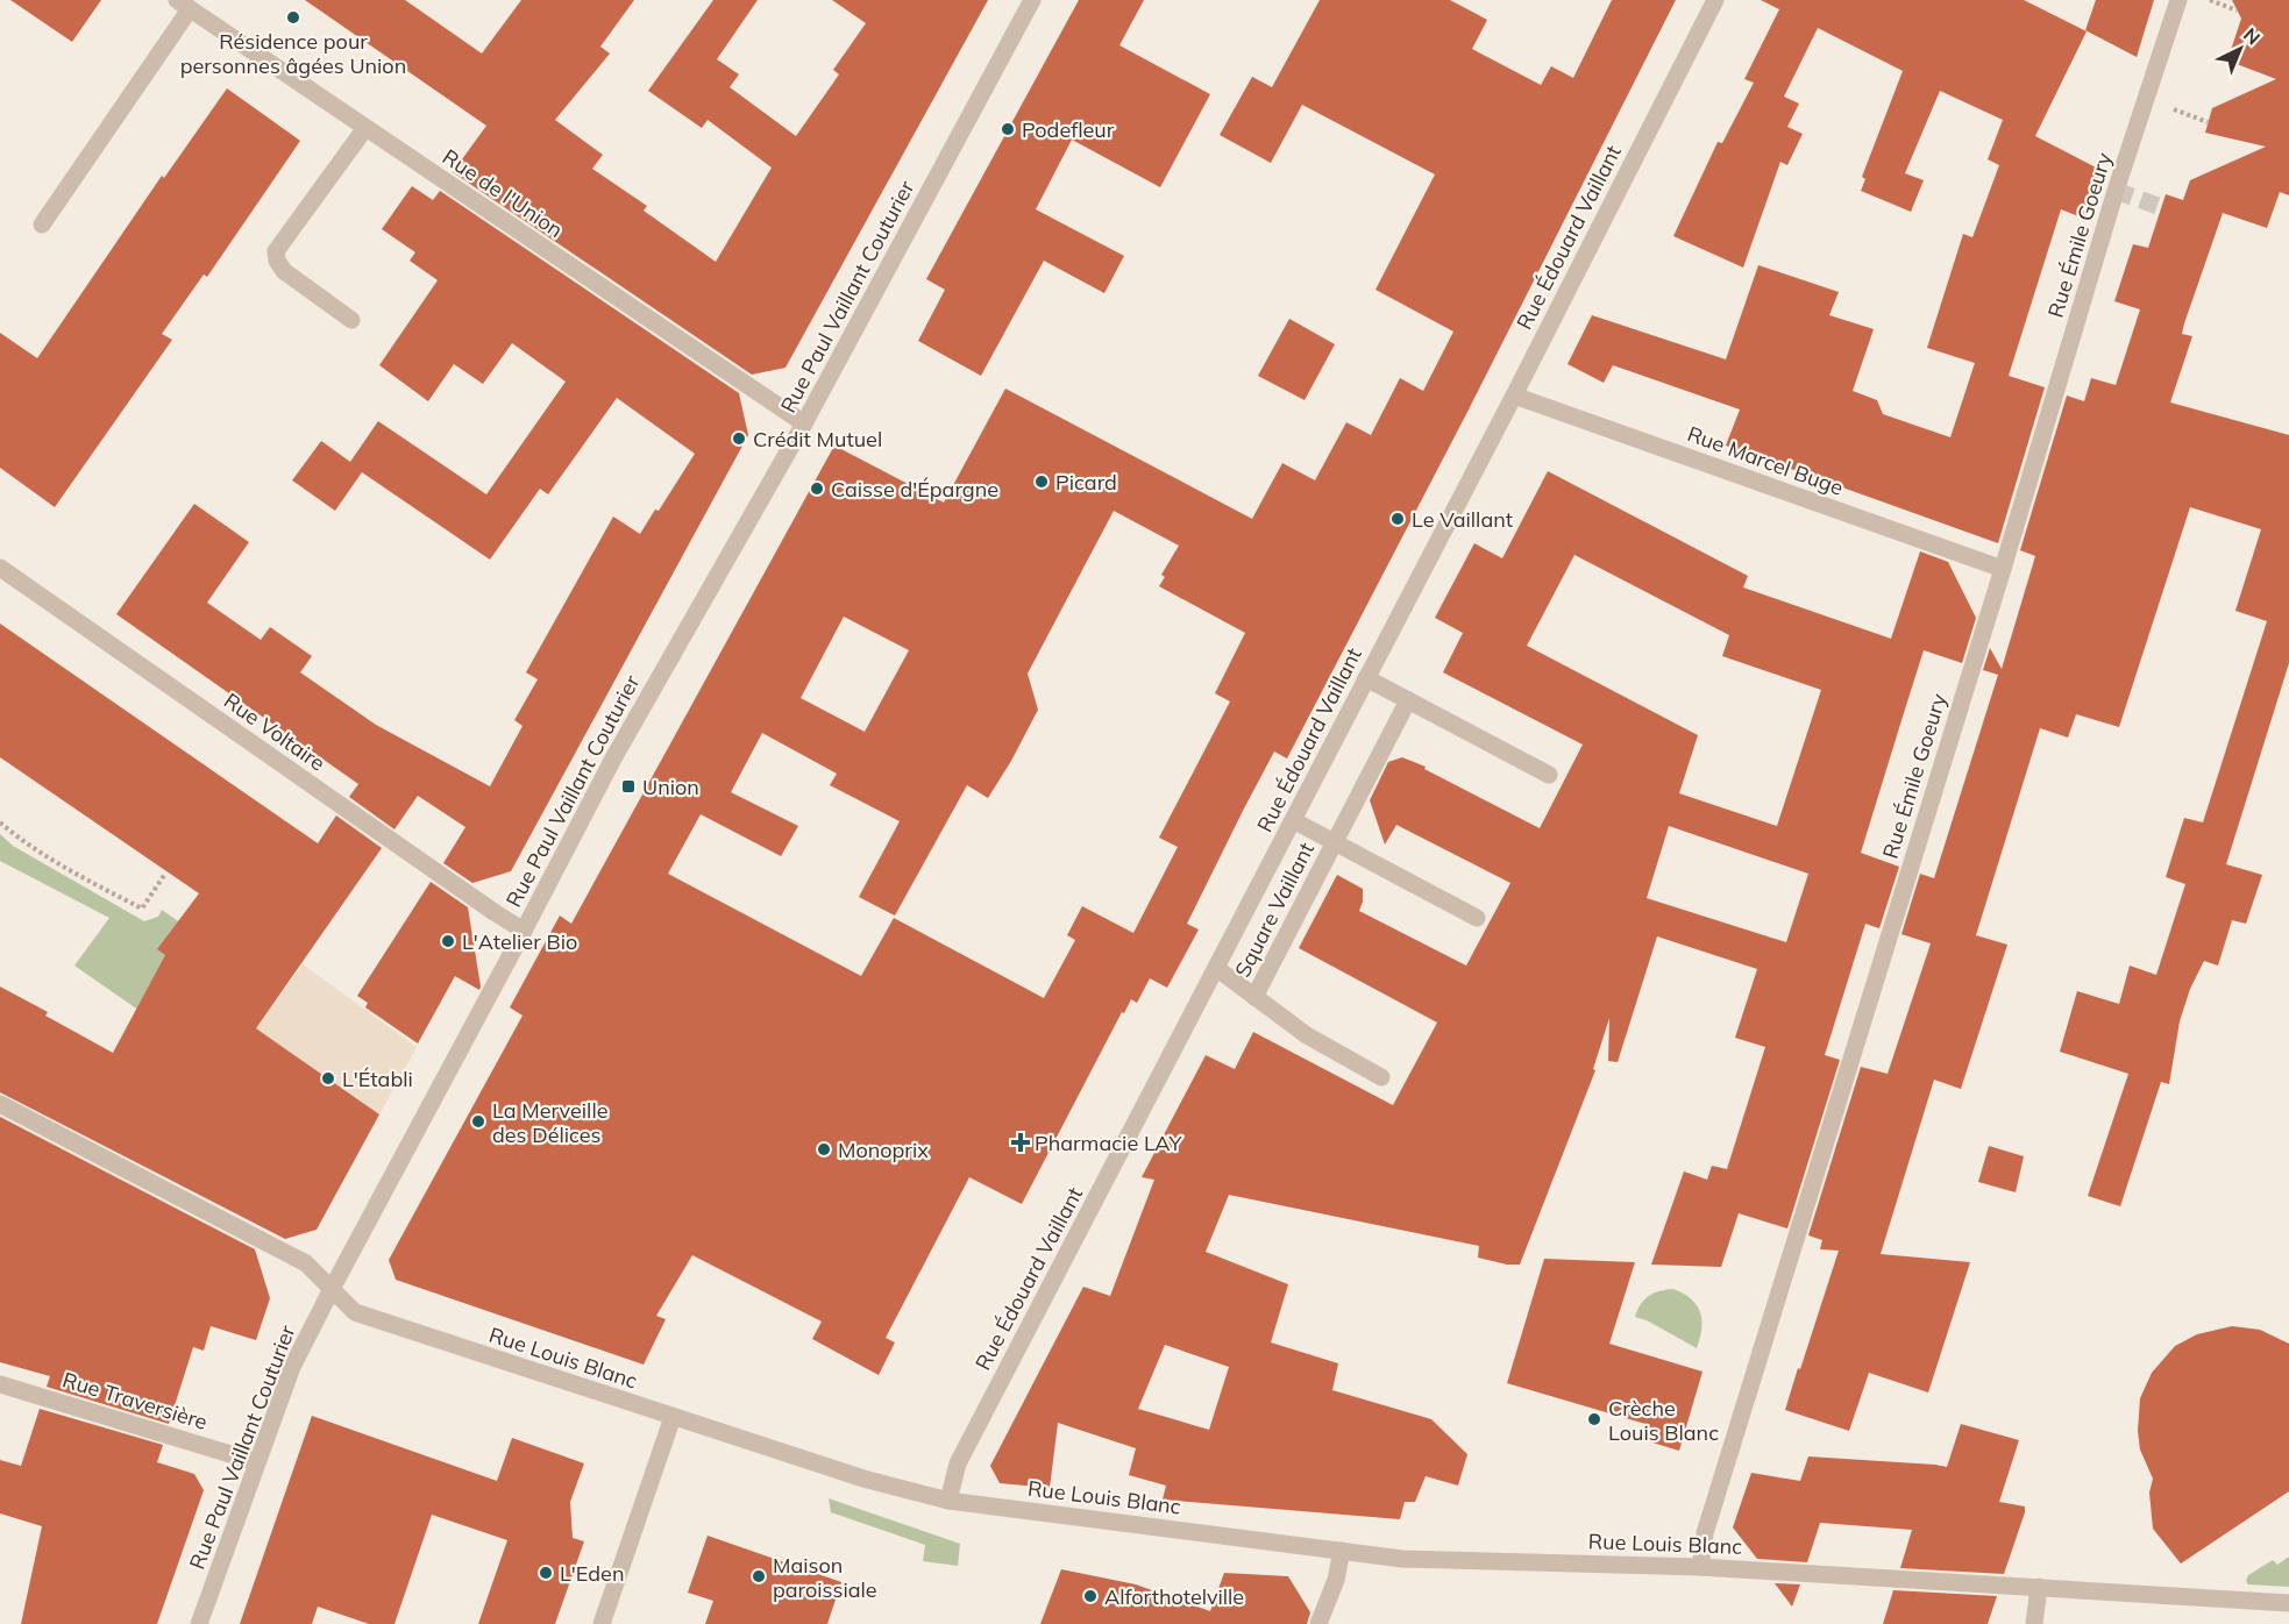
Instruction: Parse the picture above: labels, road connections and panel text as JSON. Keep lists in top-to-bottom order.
{
  "streets": {
    "street": [
      "Rue de l'Union",
      "Rue Émile Goeury",
      "Rue Édouard Vaillant",
      "Rue Paul Vaillant Couturier",
      "Rue Marcel Buge",
      "Rue Voltaire",
      "Square Vaillant",
      "Rue Louis Blanc",
      "Rue Traversière"
    ]
  },
  "crossings": [
    ["Rue de l'Union", "Rue Paul Vaillant Couturier"],
    ["Rue Émile Goeury", "Rue Marcel Buge"],
    ["Rue Émile Goeury", "Rue Louis Blanc"],
    ["Rue Édouard Vaillant", "Rue Marcel Buge"],
    ["Rue Édouard Vaillant", "Square Vaillant"],
    ["Rue Édouard Vaillant", "Rue Louis Blanc"],
    ["Rue Paul Vaillant Couturier", "Rue Voltaire"],
    ["Rue Paul Vaillant Couturier", "Rue Louis Blanc"],
    ["Rue Paul Vaillant Couturier", "Rue Traversière"]
  ],
  "places": {
    "other": [
      "Résidence pour personnes âgées Union",
      "Podefleur",
      "Crédit Mutuel",
      "Picard",
      "Caisse d'Épargne",
      "Le Vaillant",
      "L'Atelier Bio",
      "L'Établi",
      "La Merveille des Délices",
      "Monoprix",
      "Crèche Louis Blanc",
      "L'Eden",
      "Maison paroissiale",
      "Alforthotelville"
    ],
    "transit": ["Union"],
    "health": ["Pharmacie LAY"]
  },
  "north": "top right"
}
